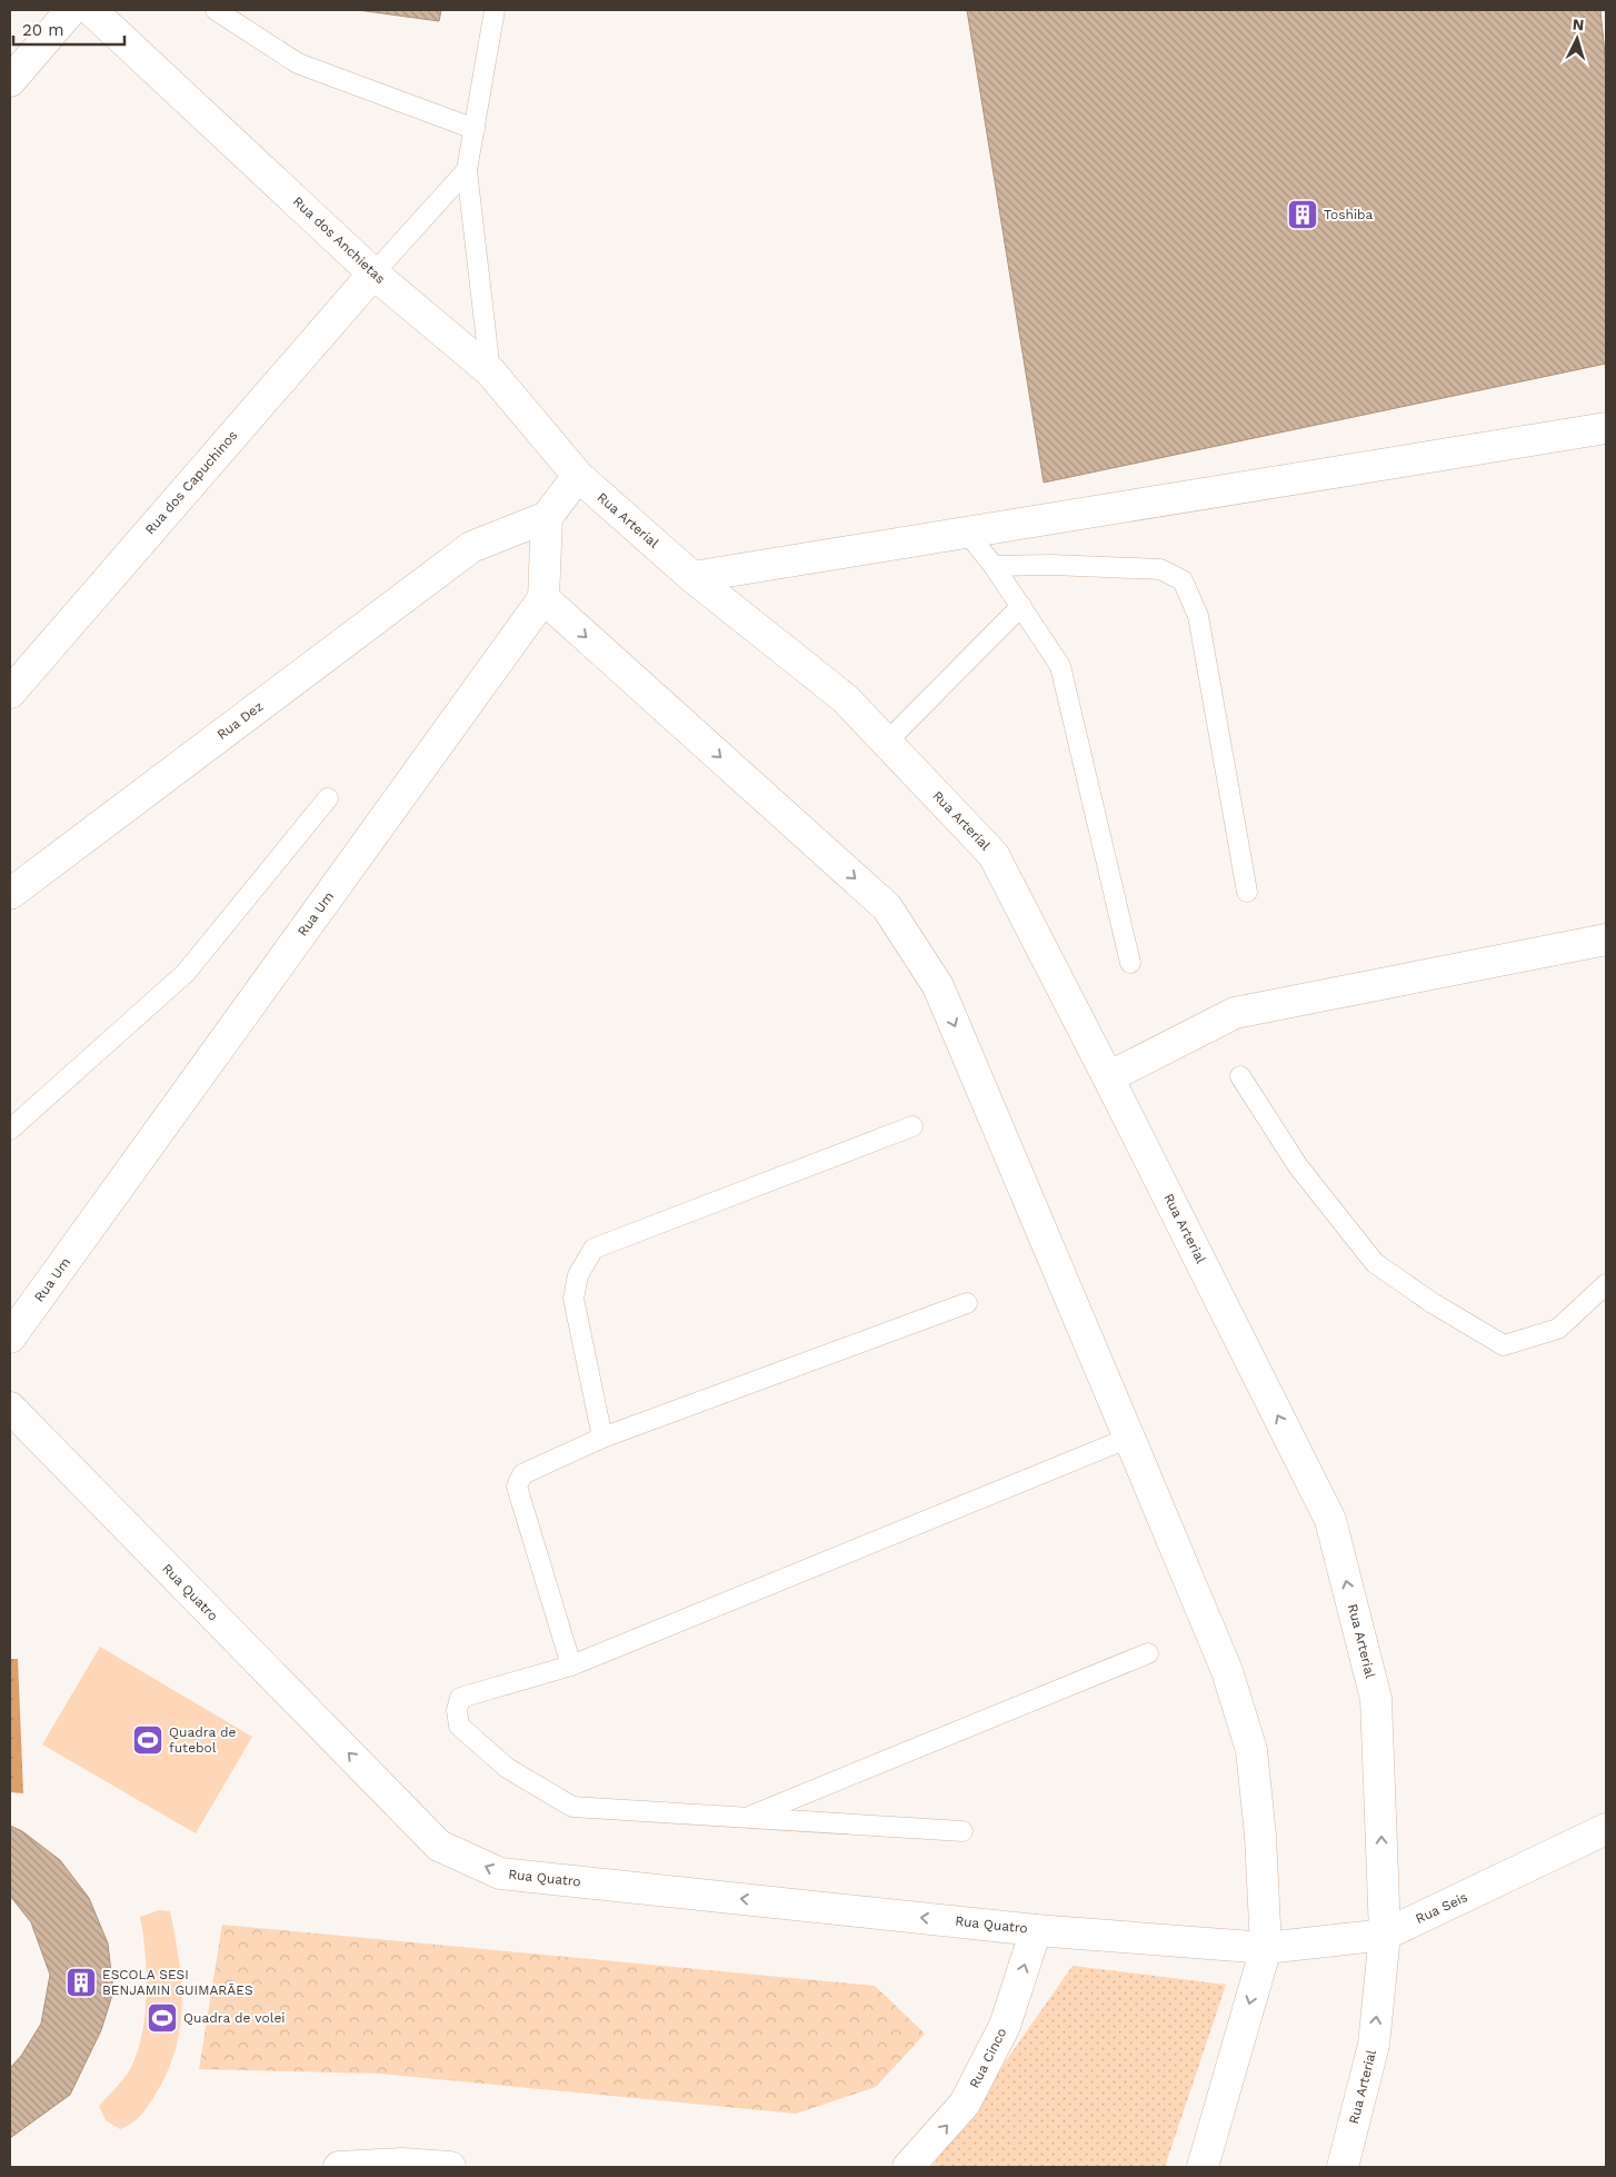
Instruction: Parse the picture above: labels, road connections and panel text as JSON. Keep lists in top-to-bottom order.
{
  "streets": {
    "street": [
      "Rua dos Anchietas",
      "Rua dos Capuchinos",
      "Rua Arterial",
      "Rua Dez",
      "Rua Um",
      "Rua Quatro",
      "Rua Seis",
      "Rua Cinco"
    ]
  },
  "crossings": [
    ["Rua dos Anchietas", "Rua dos Capuchinos"],
    ["Rua dos Anchietas", "Rua Arterial"],
    ["Rua Arterial", "Rua Seis"],
    ["Rua Quatro", "Rua Seis"],
    ["Rua Quatro", "Rua Cinco"]
  ],
  "one_way": ["Rua Quatro"],
  "places": {
    "building": ["Toshiba", "ESCOLA SESI BENJAMIN GUIMARÃES"],
    "sports": ["Quadra de futebol", "Quadra de volei"]
  },
  "scale_bar": "20 m",
  "north": "top"
}
